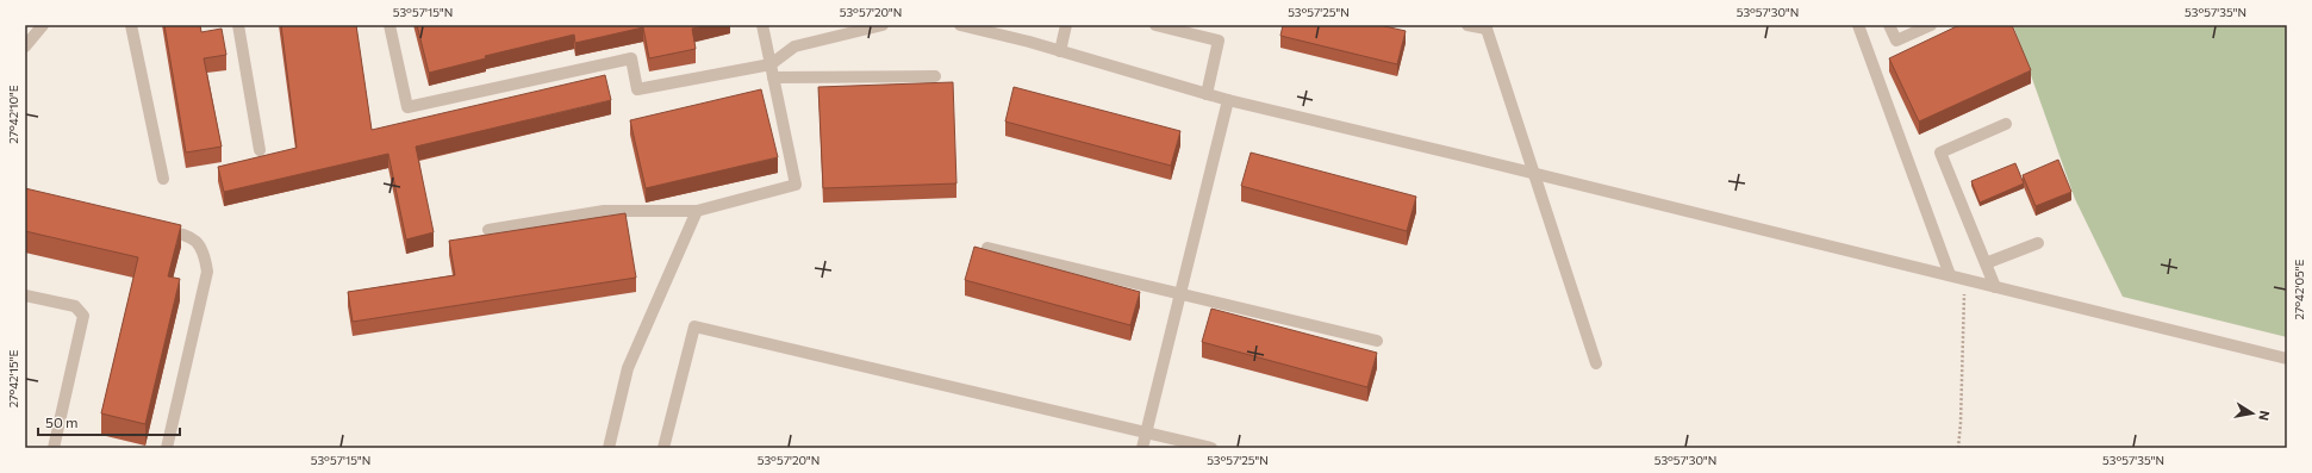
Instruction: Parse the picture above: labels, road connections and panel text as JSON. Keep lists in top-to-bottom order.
{
  "scale_bar": "50 m",
  "north": "right",
  "coordinates": [
    "53°57'15\"N",
    "53°57'20\"N",
    "53°57'25\"N",
    "53°57'30\"N",
    "53°57'35\"N",
    "27°42'10\"E",
    "27°42'05\"E",
    "27°42'15\"E"
  ]
}
